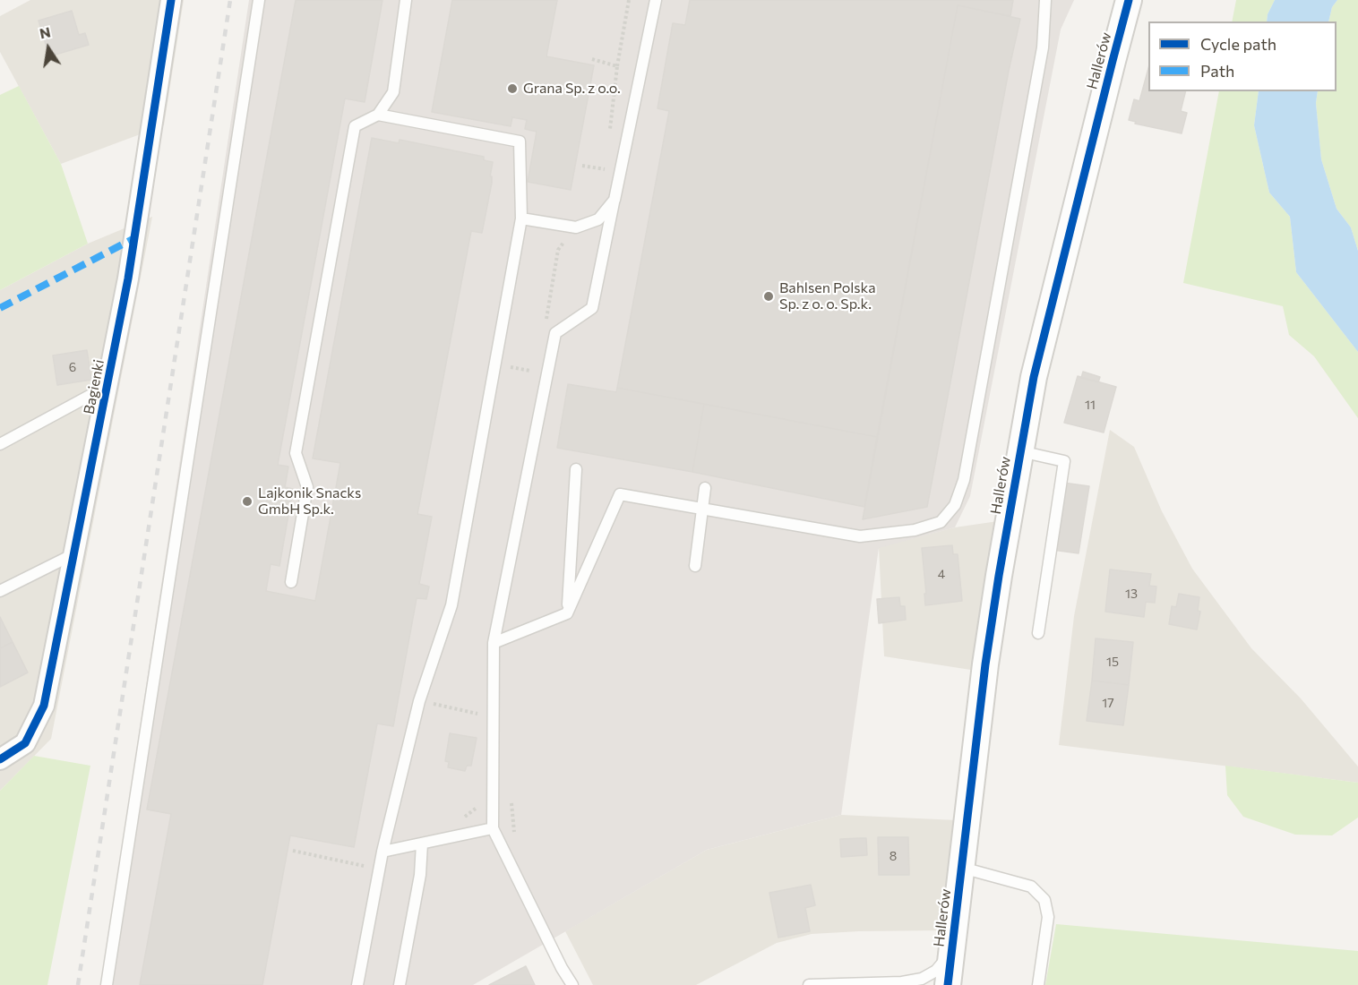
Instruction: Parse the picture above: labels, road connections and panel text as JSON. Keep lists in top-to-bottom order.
{
  "streets": {
    "street": ["Hallerów", "Bagienki"]
  },
  "places": ["Grana Sp. z o.o.", "Bahlsen Polska Sp. z o. o. Sp.k.", "Lajkonik Snacks GmbH Sp.k."],
  "house_numbers": [
    "6",
    "11",
    "4",
    "13",
    "15",
    "17",
    "8"
  ],
  "legend": ["Cycle path", "Path"],
  "north": "top"
}
